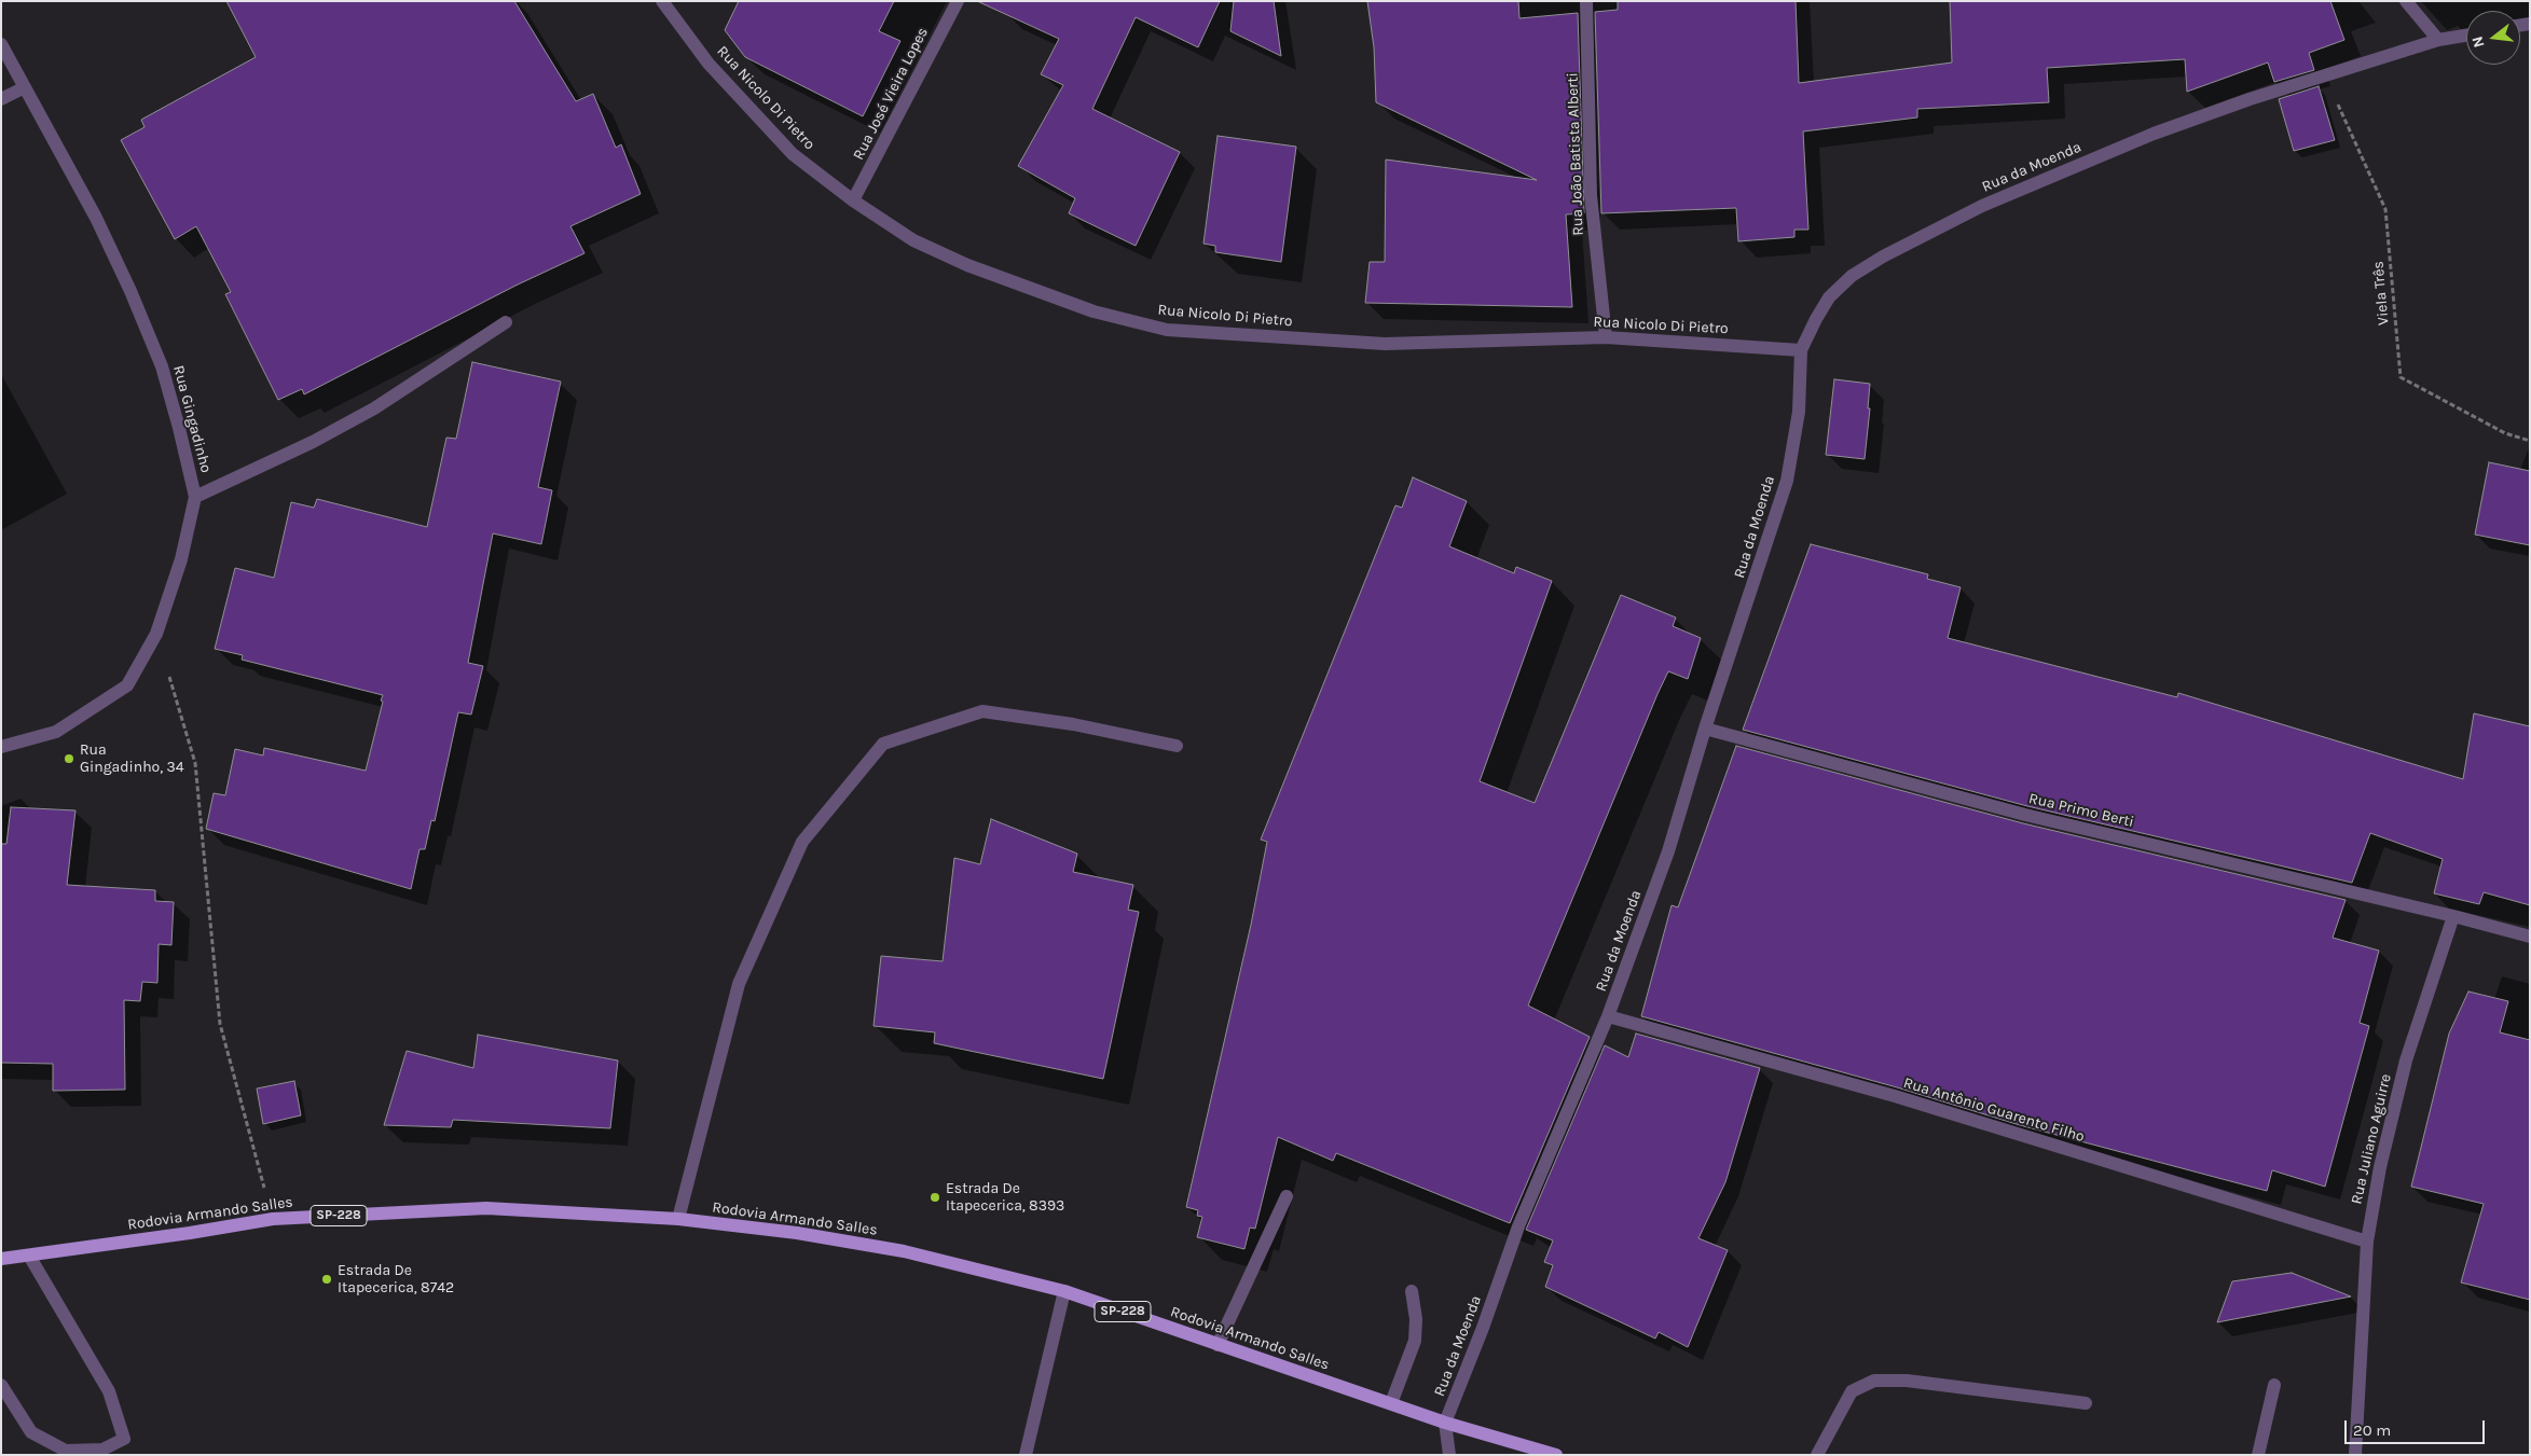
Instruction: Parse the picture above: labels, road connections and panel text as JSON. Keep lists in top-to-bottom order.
{
  "streets": {
    "main road": ["Rodovia Armando Salles", "SP-228"],
    "street": [
      "Rua José Vieira Lopes",
      "Rua Nicolo Di Pietro",
      "Rua João Batista Alberti",
      "Rua da Moenda",
      "Rua Gingadinho",
      "Rua Primo Berti",
      "Rua Antônio Guarento Filho",
      "Rua Juliano Aguirre"
    ],
    "path": ["Viela Três"]
  },
  "crossings": [
    ["Rua José Vieira Lopes", "Rua Nicolo Di Pietro"],
    ["Rua Nicolo Di Pietro", "Rua João Batista Alberti"],
    ["Rua Nicolo Di Pietro", "Rua da Moenda"],
    ["Rua da Moenda", "Viela Três"],
    ["Rua da Moenda", "Rua Primo Berti"],
    ["Rua da Moenda", "Rua Antônio Guarento Filho"],
    ["Rua da Moenda", "Rodovia Armando Salles"],
    ["Rua Primo Berti", "Rua Juliano Aguirre"],
    ["Rua Antônio Guarento Filho", "Rua Juliano Aguirre"]
  ],
  "places": ["Rua Gingadinho, 34", "Estrada De Itapecerica, 8393", "Estrada De Itapecerica, 8742"],
  "scale_bar": "20 m",
  "north": "left"
}
